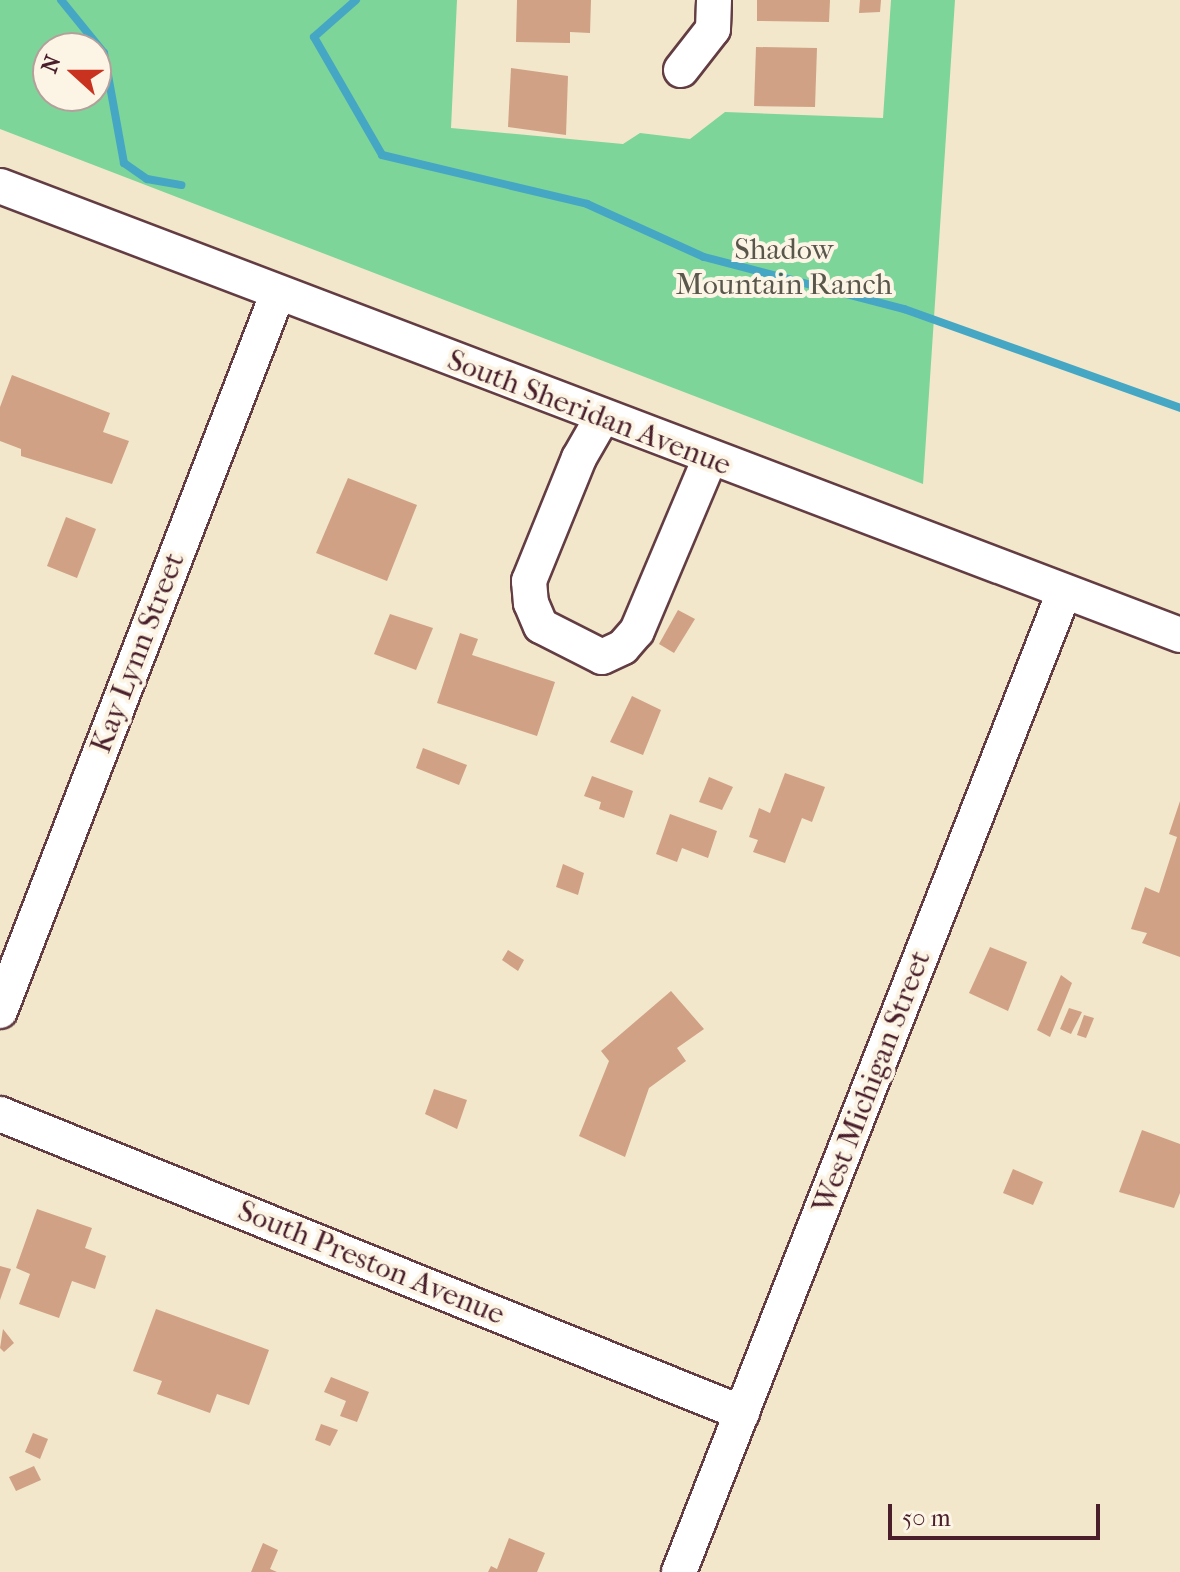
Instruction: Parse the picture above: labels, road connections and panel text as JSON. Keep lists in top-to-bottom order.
{
  "streets": {
    "street": [
      "South Sheridan Avenue",
      "Kay Lynn Street",
      "West Michigan Street",
      "South Preston Avenue"
    ]
  },
  "crossings": [
    ["South Sheridan Avenue", "Kay Lynn Street"],
    ["South Sheridan Avenue", "West Michigan Street"],
    ["West Michigan Street", "South Preston Avenue"]
  ],
  "parks": ["Shadow Mountain Ranch"],
  "scale_bar": "50 m",
  "north": "left"
}
